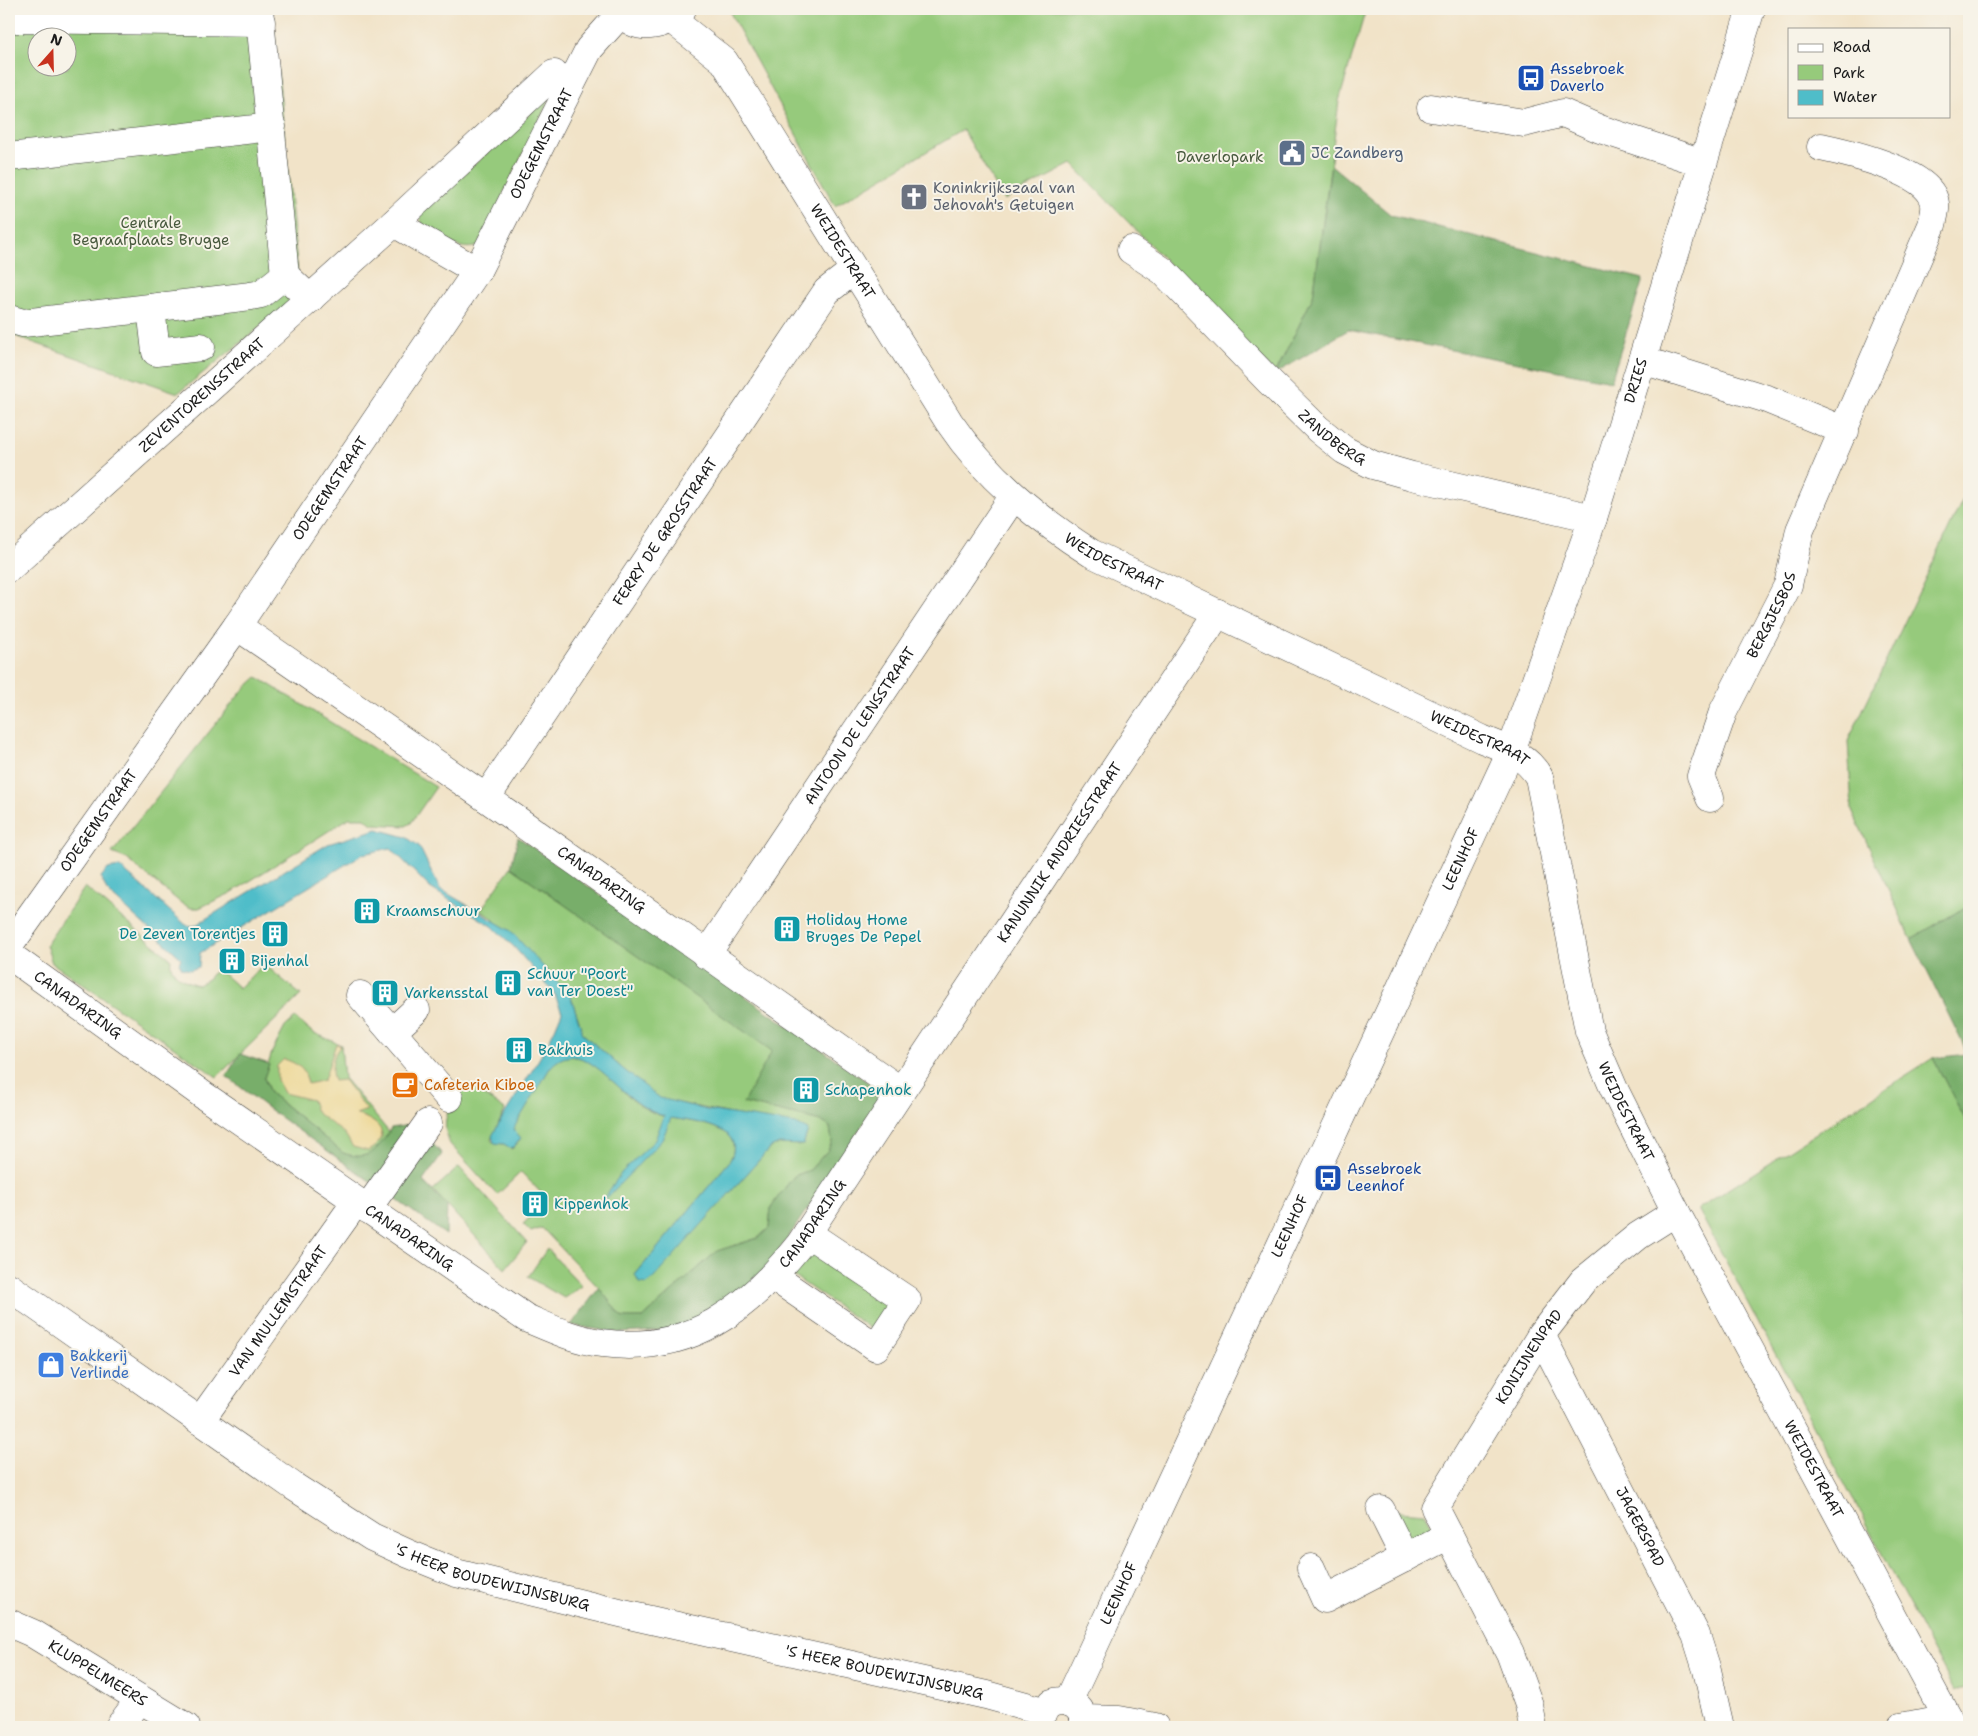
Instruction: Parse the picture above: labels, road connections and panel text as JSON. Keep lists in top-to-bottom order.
{
  "streets": {
    "street": [
      "ODEGEMSTRAAT",
      "WEIDESTRAAT",
      "DRIES",
      "ZEVENTORENSSTRAAT",
      "ZANDBERG",
      "FERRY DE GROSSTRAAT",
      "BERGJESBOS",
      "ANTOON DE LENSSTRAAT",
      "KANUNNIK ANDRIESSTRAAT",
      "LEENHOF",
      "CANADARING",
      "VAN MULLEMSTRAAT",
      "KONIJNENPAD",
      "JAGERSPAD",
      "'S HEER BOUDEWIJNSBURG",
      "KLUPPELMEERS"
    ]
  },
  "crossings": [
    ["ODEGEMSTRAAT", "CANADARING"],
    ["WEIDESTRAAT", "DRIES"],
    ["WEIDESTRAAT", "FERRY DE GROSSTRAAT"],
    ["WEIDESTRAAT", "ANTOON DE LENSSTRAAT"],
    ["WEIDESTRAAT", "KANUNNIK ANDRIESSTRAAT"],
    ["WEIDESTRAAT", "LEENHOF"],
    ["WEIDESTRAAT", "KONIJNENPAD"],
    ["DRIES", "ZANDBERG"],
    ["DRIES", "LEENHOF"],
    ["FERRY DE GROSSTRAAT", "CANADARING"],
    ["ANTOON DE LENSSTRAAT", "CANADARING"],
    ["KANUNNIK ANDRIESSTRAAT", "CANADARING"],
    ["LEENHOF", "'S HEER BOUDEWIJNSBURG"],
    ["CANADARING", "VAN MULLEMSTRAAT"],
    ["VAN MULLEMSTRAAT", "'S HEER BOUDEWIJNSBURG"],
    ["KONIJNENPAD", "JAGERSPAD"]
  ],
  "parks": ["Daverlopark", "Centrale Begraafplaats Brugge"],
  "places": {
    "bus stop": ["Assebroek Daverlo", "Assebroek Leenhof"],
    "public building": ["JC Zandberg"],
    "church": ["Koninkrijkszaal van Jehovah's Getuigen"],
    "building": [
      "Kraamschuur",
      "Holiday Home Bruges De Pepel",
      "De Zeven Torentjes",
      "Bijenhal",
      "Schuur \"Poort van Ter Doest\"",
      "Varkensstal",
      "Bakhuis",
      "Schapenhok",
      "Kippenhok"
    ],
    "cafe": ["Cafeteria Kiboe"],
    "shop": ["Bakkerij Verlinde"]
  },
  "legend": ["Road", "Park", "Water"],
  "north": "top"
}
